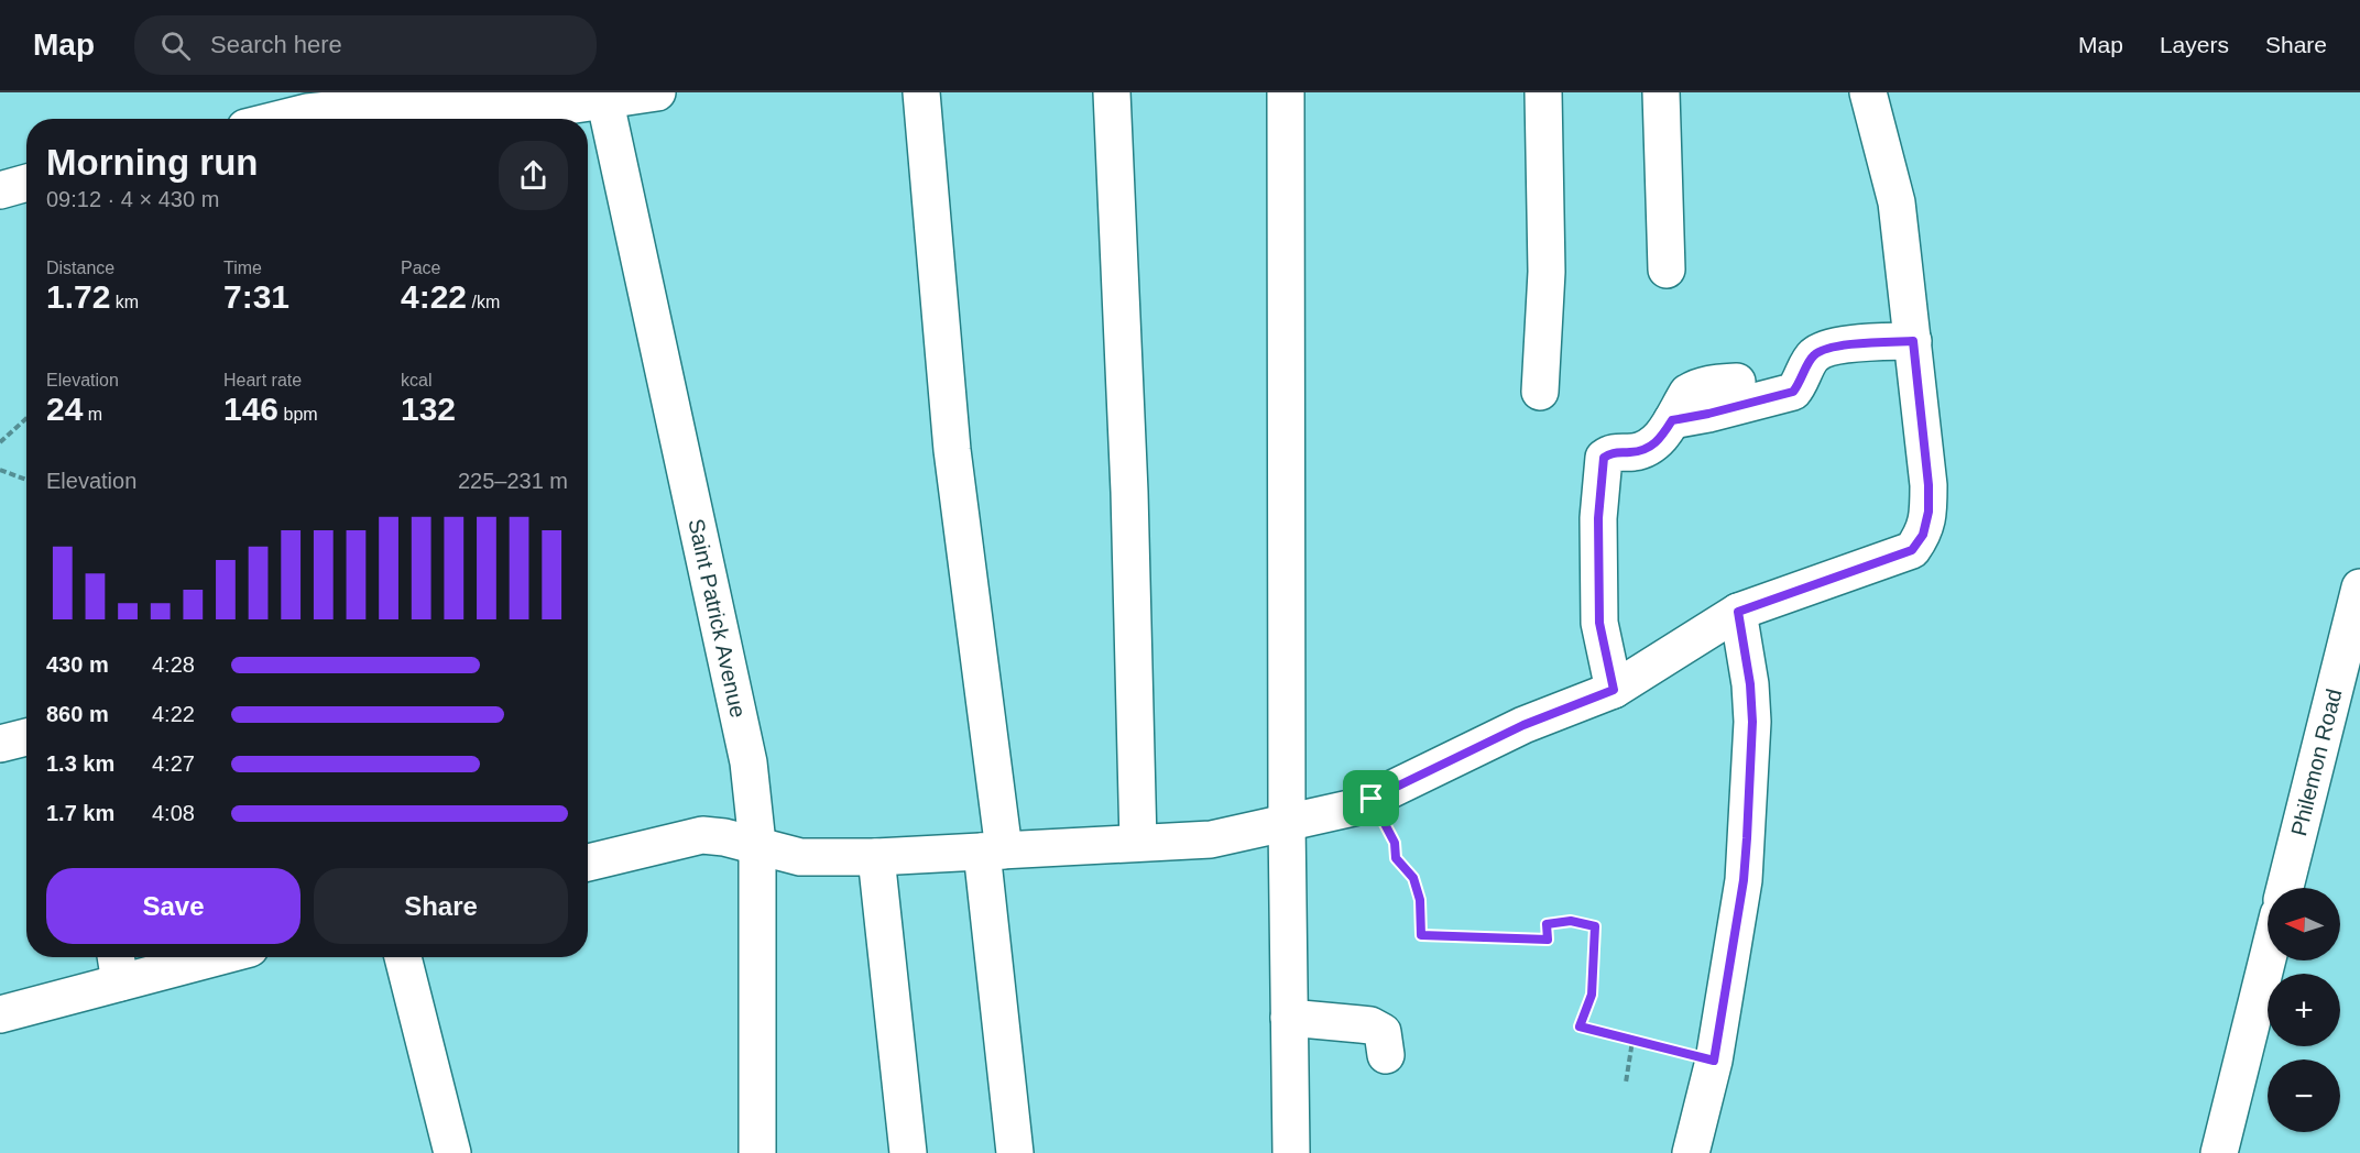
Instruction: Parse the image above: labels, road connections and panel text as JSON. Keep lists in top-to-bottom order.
{
  "streets": {
    "street": ["Saint Patrick Avenue", "Philemon Road"]
  },
  "north": "left",
  "page": {
    "header": "Map",
    "search": "Search here",
    "nav": ["Map", "Layers", "Share"],
    "heading": ["Morning run", "09:12 · 4 × 430 m"],
    "stats": [
      ["Distance", "1.72 km"],
      ["Time", "7:31"],
      ["Pace", "4:22 /km"],
      ["Elevation", "24 m"],
      ["Heart rate", "146 bpm"],
      ["kcal", "132"]
    ],
    "chart": ["Elevation", "225–231 m"],
    "list": [
      {
        "name": "430 m",
        "note": "4:28"
      },
      {
        "name": "860 m",
        "note": "4:22"
      },
      {
        "name": "1.3 km",
        "note": "4:27"
      },
      {
        "name": "1.7 km",
        "note": "4:08"
      }
    ],
    "buttons": ["Save", "Share"],
    "map_buttons": ["+", "−"]
  }
}
